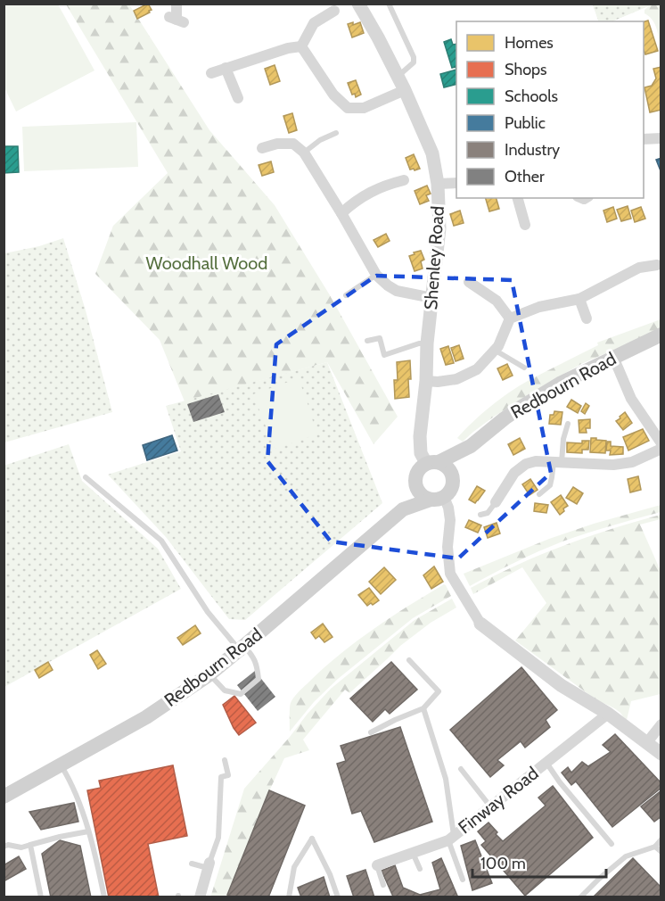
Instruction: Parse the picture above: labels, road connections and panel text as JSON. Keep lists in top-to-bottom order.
{
  "streets": {
    "main road": ["Redbourn Road"],
    "street": ["Shenley Road", "Finway Road"]
  },
  "crossings": [
    ["Shenley Road", "Redbourn Road"]
  ],
  "parks": ["Woodhall Wood"],
  "legend": [
    "Homes",
    "Shops",
    "Schools",
    "Public",
    "Industry",
    "Other"
  ],
  "scale_bar": "100 m"
}
